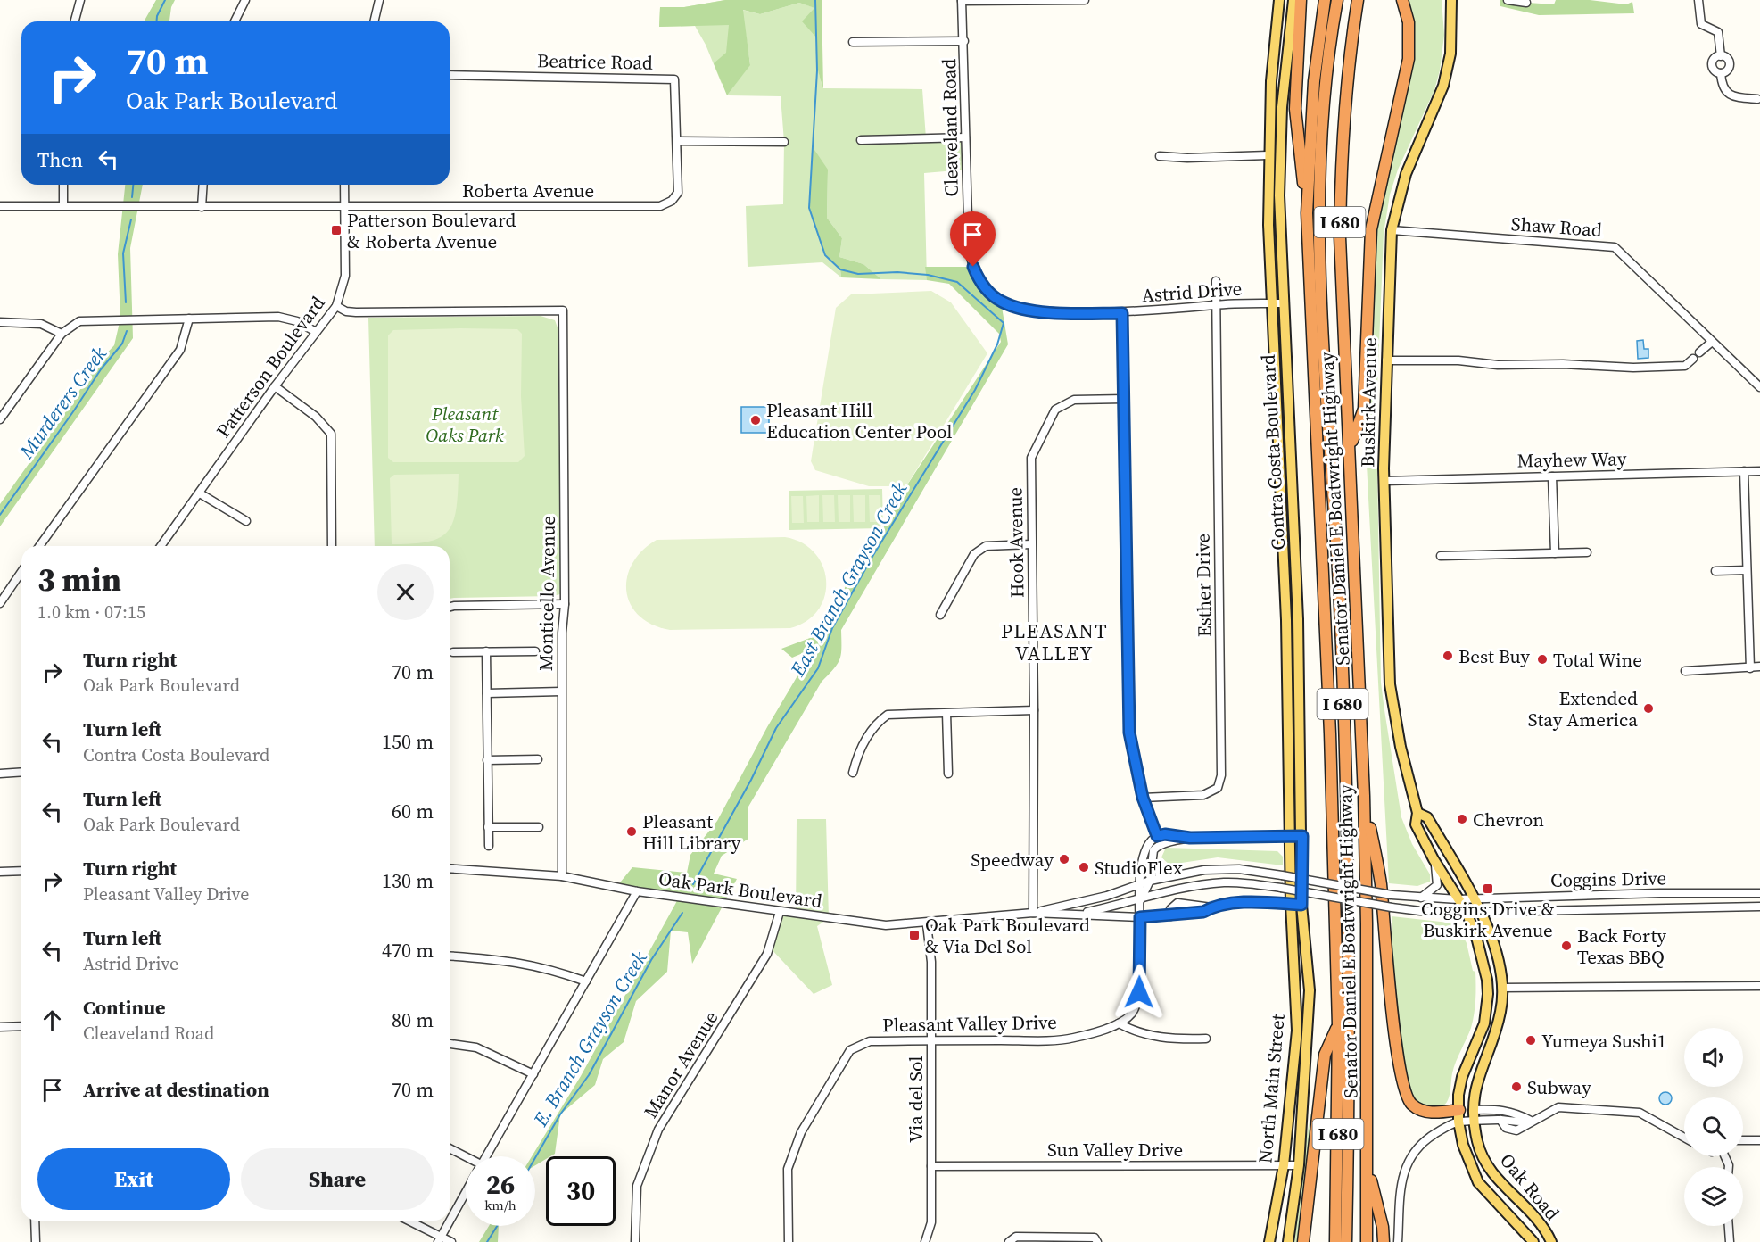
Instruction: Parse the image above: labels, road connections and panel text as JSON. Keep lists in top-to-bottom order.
{
  "streets": {
    "highway": ["I 680", "Senator Daniel E Boatwright Highway"],
    "main road": [
      "Buskirk Avenue",
      "Contra Costa Boulevard",
      "North Main Street",
      "Oak Road"
    ],
    "street": [
      "Beatrice Road",
      "Cleaveland Road",
      "Roberta Avenue",
      "Shaw Road",
      "Astrid Drive",
      "Patterson Boulevard",
      "Mayhew Way",
      "Hook Avenue",
      "Esther Drive",
      "Monticello Avenue",
      "Coggins Drive",
      "Oak Park Boulevard",
      "Pleasant Valley Drive",
      "Manor Avenue",
      "Via del Sol",
      "Sun Valley Drive"
    ]
  },
  "crossings": [
    ["Beatrice Road", "Roberta Avenue"],
    ["Cleaveland Road", "Astrid Drive"],
    ["Roberta Avenue", "Patterson Boulevard"],
    ["Shaw Road", "Buskirk Avenue"],
    ["Astrid Drive", "Contra Costa Boulevard"],
    ["Astrid Drive", "Esther Drive"],
    ["Patterson Boulevard", "Monticello Avenue"],
    ["Buskirk Avenue", "Mayhew Way"],
    ["Buskirk Avenue", "Coggins Drive"],
    ["Buskirk Avenue", "Oak Park Boulevard"],
    ["Buskirk Avenue", "Oak Road"],
    ["Contra Costa Boulevard", "Oak Park Boulevard"],
    ["Contra Costa Boulevard", "North Main Street"],
    ["Hook Avenue", "Oak Park Boulevard"],
    ["Monticello Avenue", "Oak Park Boulevard"],
    ["Coggins Drive", "Oak Park Boulevard"],
    ["Oak Park Boulevard", "Manor Avenue"],
    ["Oak Park Boulevard", "North Main Street"],
    ["Oak Park Boulevard", "Via del Sol"],
    ["Pleasant Valley Drive", "Via del Sol"],
    ["North Main Street", "Sun Valley Drive"],
    ["Via del Sol", "Sun Valley Drive"]
  ],
  "districts": ["PLEASANT VALLEY"],
  "water": ["Murderers Creek", "East Branch Grayson Creek", "E. Branch Grayson Creek"],
  "parks": ["Pleasant Oaks Park"],
  "places": {
    "transit": ["Patterson Boulevard & Roberta Avenue", "Coggins Drive & Buskirk Avenue", "Oak Park Boulevard & Via Del Sol"],
    "other": [
      "Pleasant Hill Education Center Pool",
      "Best Buy",
      "Total Wine",
      "Extended Stay America",
      "Chevron",
      "Pleasant Hill Library",
      "Speedway",
      "StudioFlex",
      "Back Forty Texas BBQ",
      "Yumeya Sushi1",
      "Subway"
    ]
  },
  "page": {
    "turn": ["70 m", "Oak Park Boulevard"],
    "then": "Then",
    "heading": ["3 min", "1.0 km · 07:15"],
    "list": [
      {
        "name": "Turn right",
        "note": "Oak Park Boulevard",
        "value": "70 m"
      },
      {
        "name": "Turn left",
        "note": "Contra Costa Boulevard",
        "value": "150 m"
      },
      {
        "name": "Turn left",
        "note": "Oak Park Boulevard",
        "value": "60 m"
      },
      {
        "name": "Turn right",
        "note": "Pleasant Valley Drive",
        "value": "130 m"
      },
      {
        "name": "Turn left",
        "note": "Astrid Drive",
        "value": "470 m"
      },
      {
        "name": "Continue",
        "note": "Cleaveland Road",
        "value": "80 m"
      },
      {
        "name": "Arrive at destination",
        "value": "70 m"
      }
    ],
    "buttons": ["Exit", "Share"],
    "speed": "26 km/h",
    "limit": "30"
  }
}
